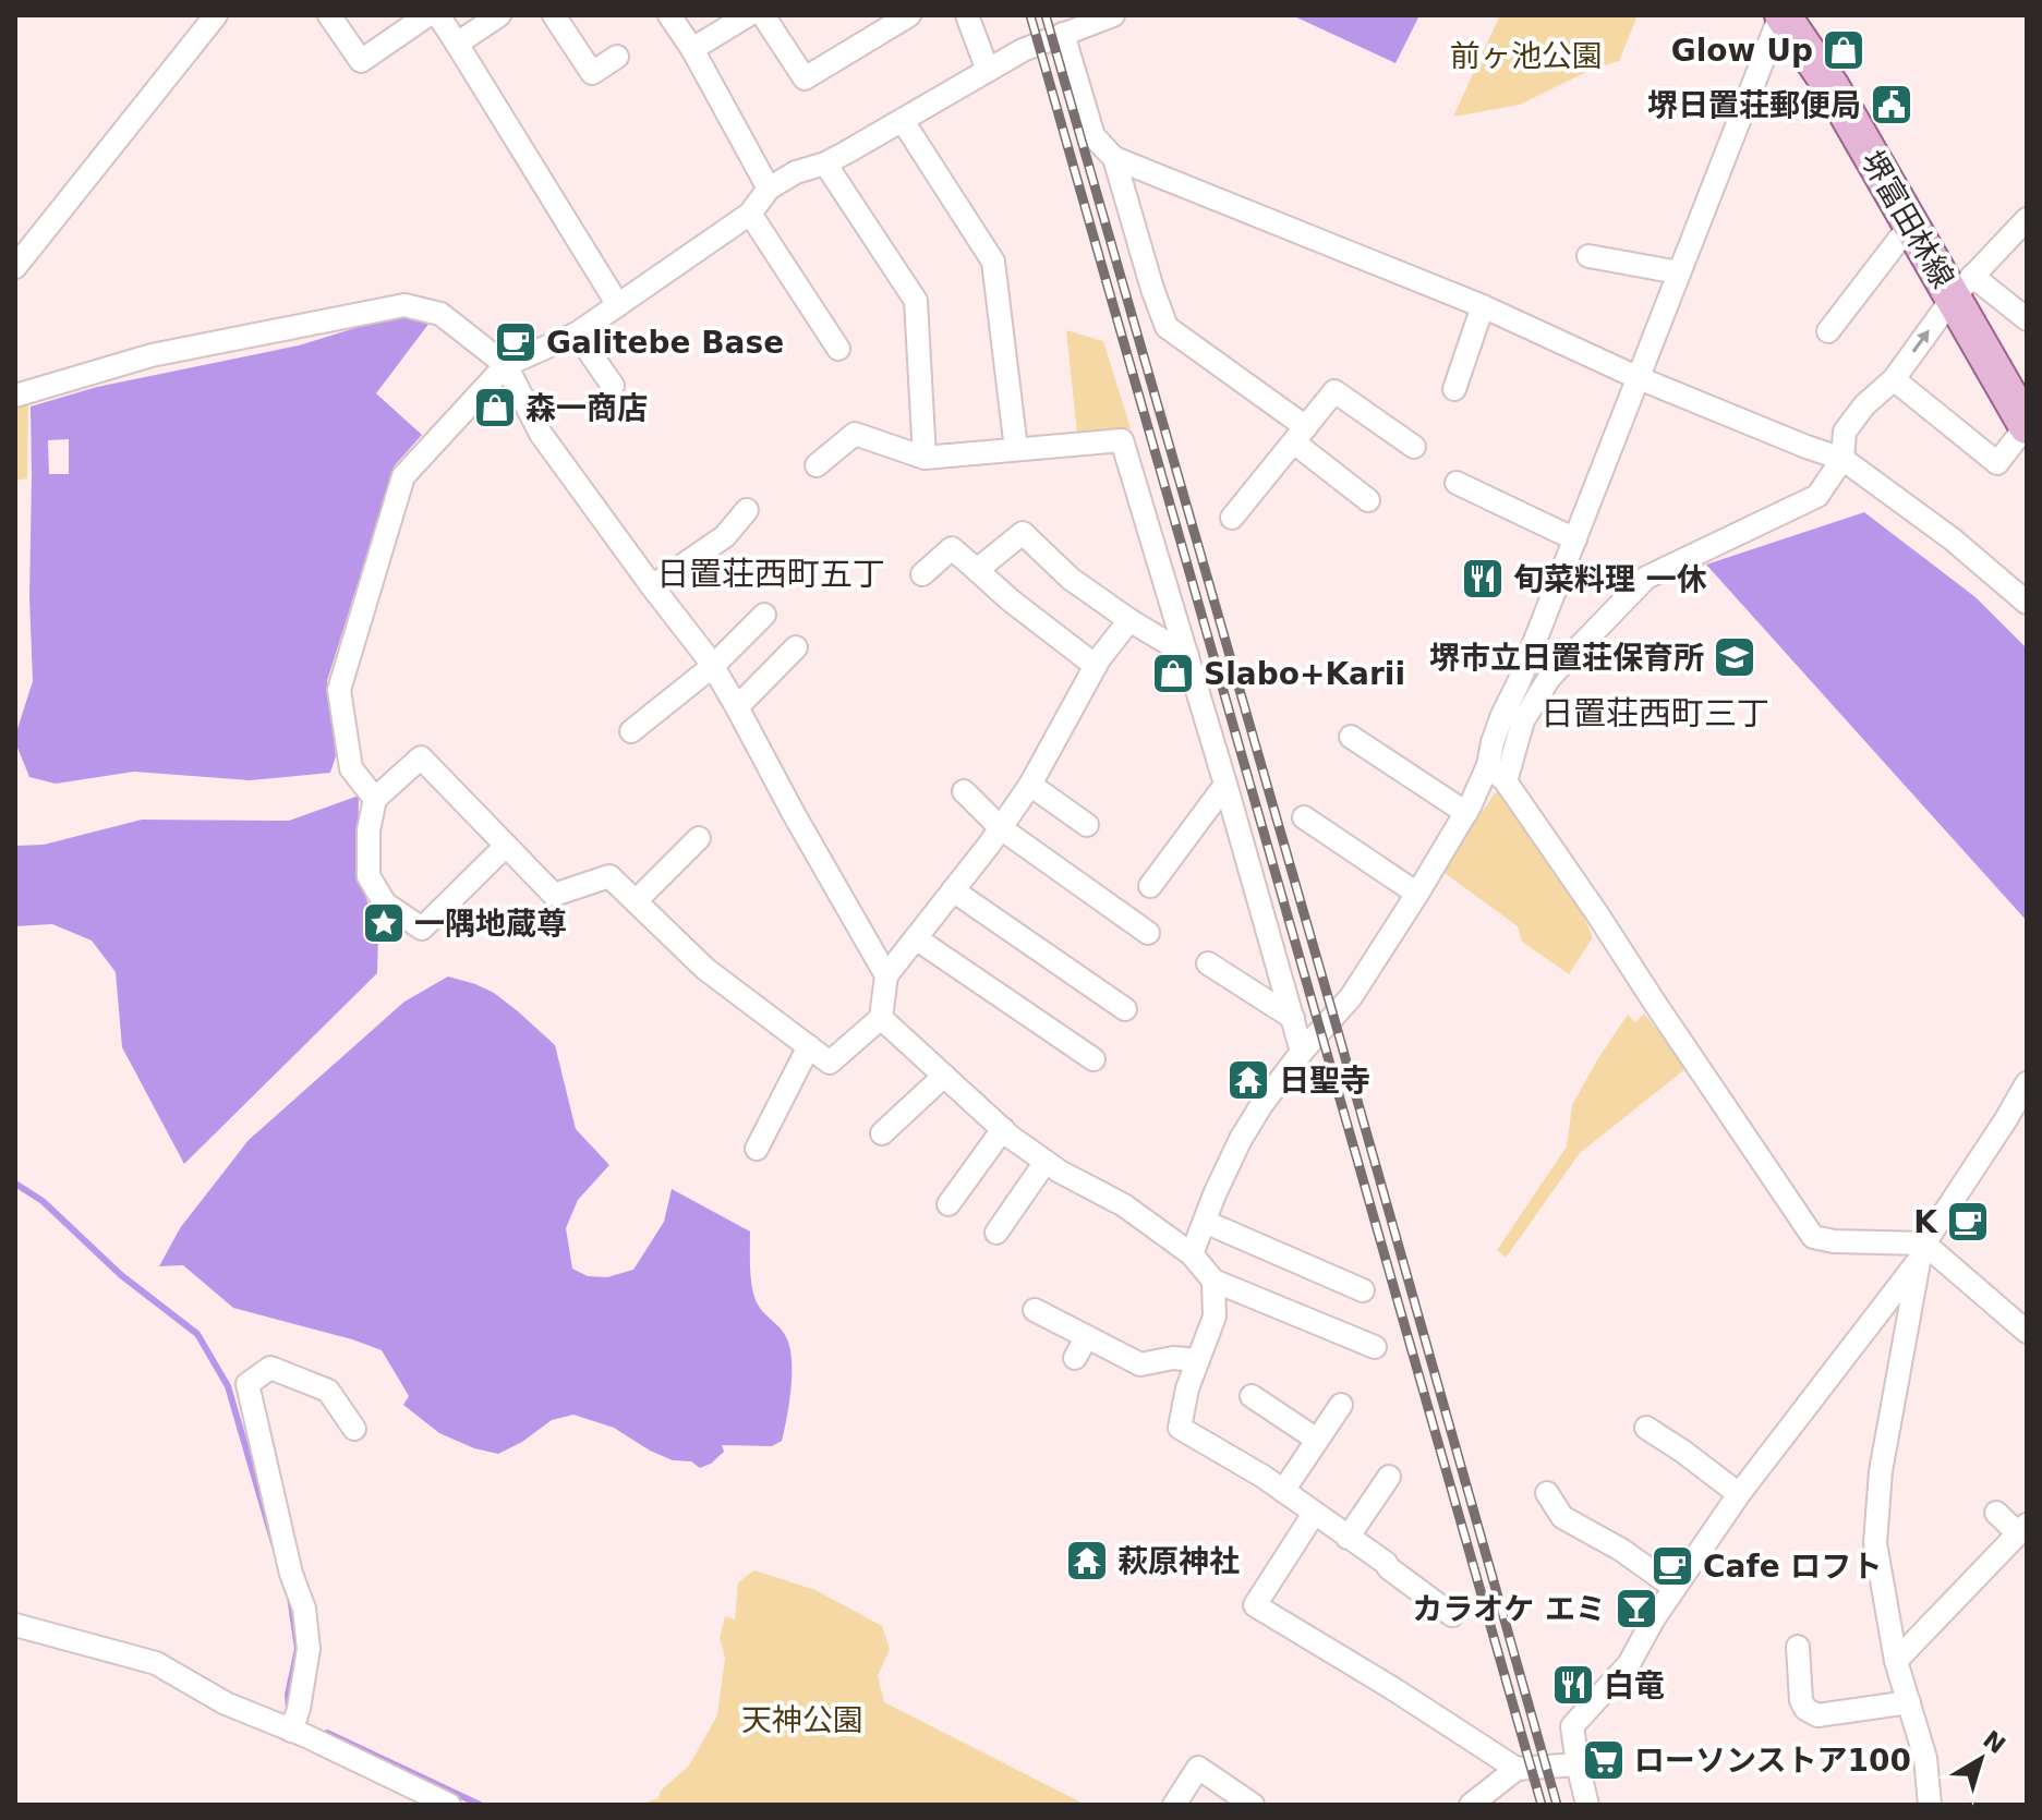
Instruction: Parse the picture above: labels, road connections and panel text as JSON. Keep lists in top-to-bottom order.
{
  "streets": {
    "main road": ["堺富田林線"]
  },
  "districts": ["日置荘西町五丁", "日置荘西町三丁"],
  "parks": ["前ヶ池公園", "天神公園"],
  "places": {
    "shop": ["Glow Up", "森一商店", "Slabo+Karii"],
    "public building": ["堺日置荘郵便局"],
    "cafe": ["Galitebe Base", "K", "Cafe ロフト"],
    "restaurant": ["旬菜料理 一休", "白竜"],
    "school or university": ["堺市立日置荘保育所"],
    "place": ["一隅地蔵尊"],
    "temple": ["日聖寺", "萩原神社"],
    "bar": ["カラオケ エミ"],
    "supermarket": ["ローソンストア100"]
  },
  "north": "top right"
}
